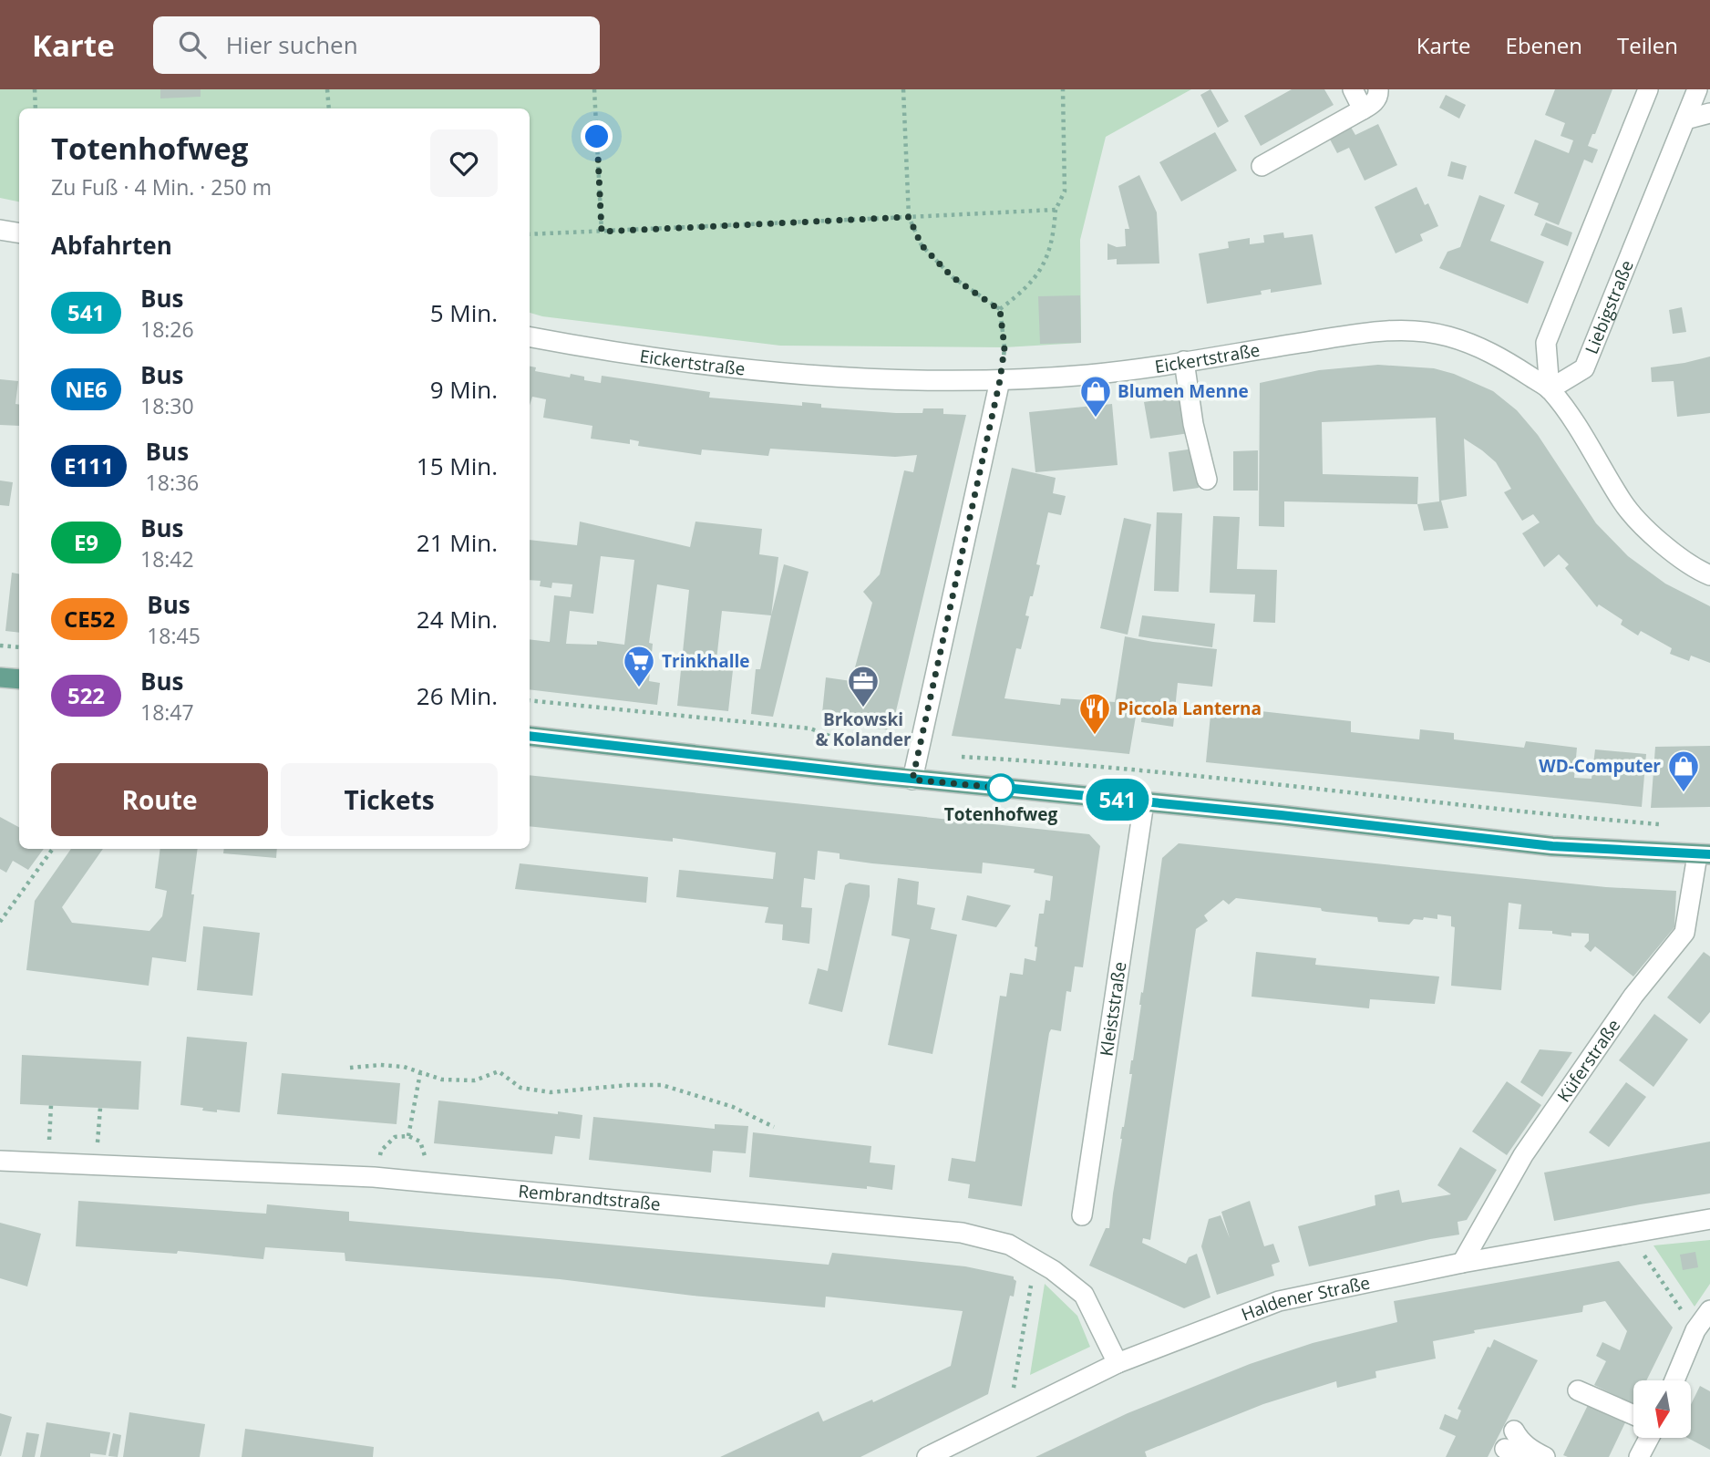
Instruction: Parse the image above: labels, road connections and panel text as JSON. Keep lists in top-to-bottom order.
{
  "streets": {
    "street": [
      "Liebigstraße",
      "Eickertstraße",
      "Kleiststraße",
      "Küferstraße",
      "Rembrandtstraße",
      "Haldener Straße"
    ]
  },
  "crossings": [
    ["Liebigstraße", "Eickertstraße"],
    ["Küferstraße", "Haldener Straße"],
    ["Rembrandtstraße", "Haldener Straße"]
  ],
  "places": {
    "shop": ["Blumen Menne", "WD-Computer"],
    "supermarket": ["Trinkhalle"],
    "office": ["Brkowski & Kolander"],
    "restaurant": ["Piccola Lanterna"],
    "other": ["Totenhofweg"]
  },
  "lines": ["bus line 541"],
  "north": "bottom",
  "page": {
    "header": "Karte",
    "search": "Hier suchen",
    "nav": ["Karte", "Ebenen", "Teilen"],
    "on_map": "541",
    "heading": [
      ["Totenhofweg", "Zu Fuß · 4 Min. · 250 m"],
      "Abfahrten"
    ],
    "list": [
      {
        "mark": "541",
        "name": "Bus",
        "note": "18:26",
        "value": "5 Min."
      },
      {
        "mark": "NE6",
        "name": "Bus",
        "note": "18:30",
        "value": "9 Min."
      },
      {
        "mark": "E111",
        "name": "Bus",
        "note": "18:36",
        "value": "15 Min."
      },
      {
        "mark": "E9",
        "name": "Bus",
        "note": "18:42",
        "value": "21 Min."
      },
      {
        "mark": "CE52",
        "name": "Bus",
        "note": "18:45",
        "value": "24 Min."
      },
      {
        "mark": "522",
        "name": "Bus",
        "note": "18:47",
        "value": "26 Min."
      }
    ],
    "buttons": ["Route", "Tickets"]
  }
}
